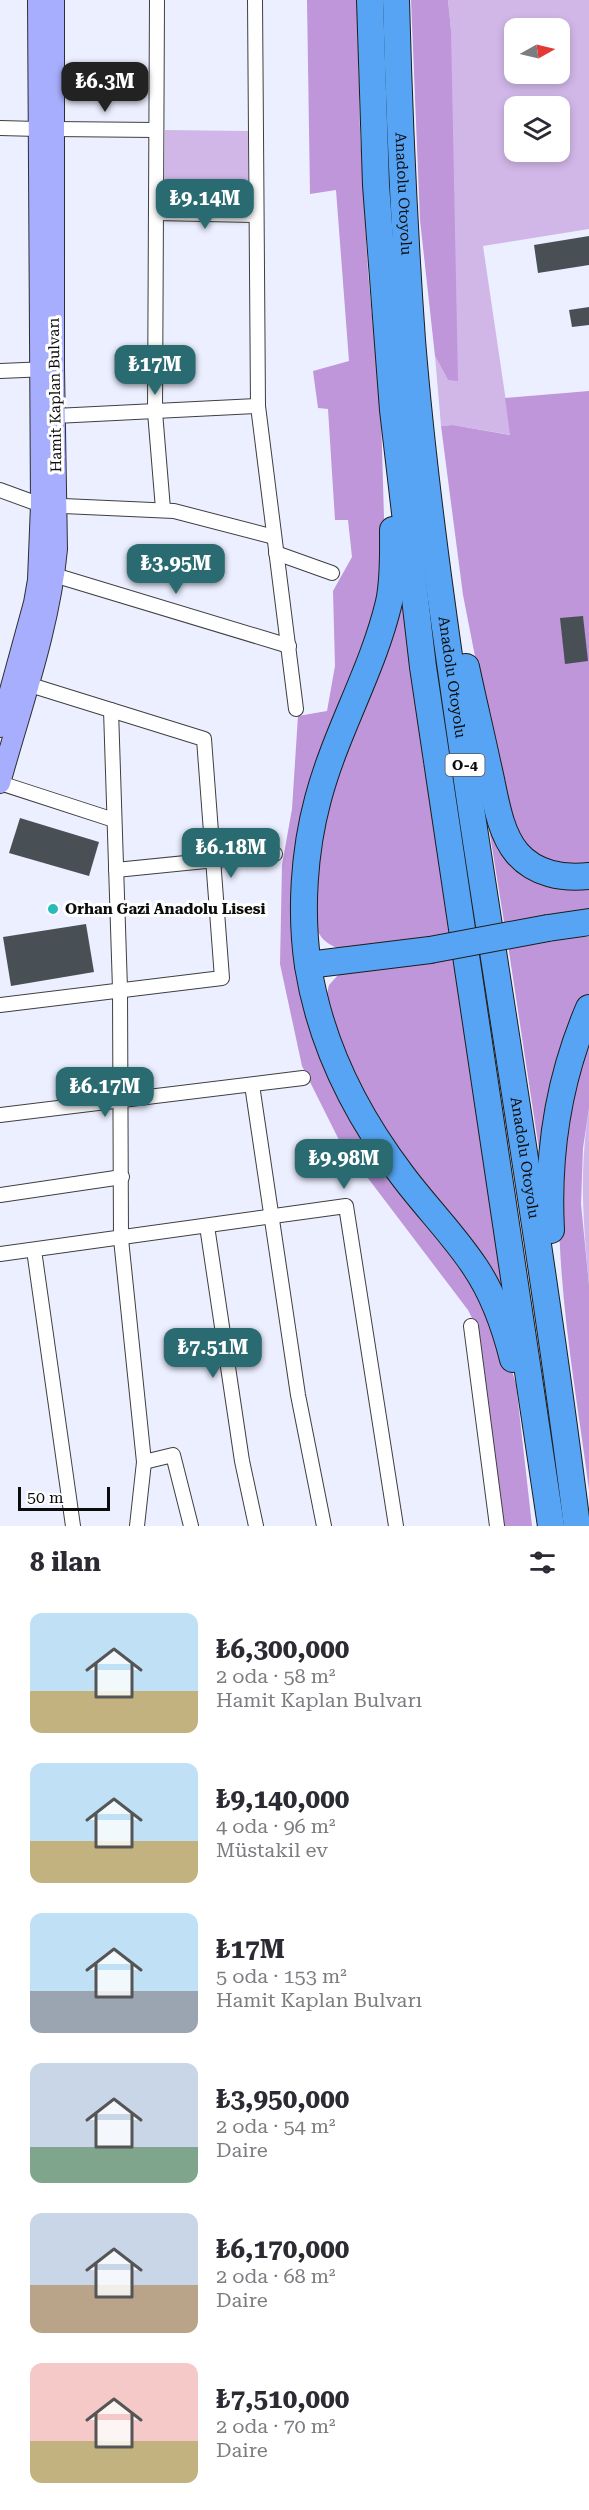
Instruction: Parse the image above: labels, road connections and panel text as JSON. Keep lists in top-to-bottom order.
{
  "streets": {
    "highway": ["Anadolu Otoyolu", "O-4"],
    "main road": ["Hamit Kaplan Bulvarı"]
  },
  "places": ["Orhan Gazi Anadolu Lisesi"],
  "scale_bar": "50 m",
  "north": "right",
  "page": {
    "price": [
      "₺6.3M",
      "₺9.14M",
      "₺17M",
      "₺3.95M",
      "₺6.18M",
      "₺6.17M",
      "₺9.98M",
      "₺7.51M"
    ],
    "scale": "50 m",
    "heading": "8 ilan",
    "list": [
      {
        "name": "₺6,300,000",
        "note": "2 oda · 58 m² · Hamit Kaplan Bulvarı"
      },
      {
        "name": "₺9,140,000",
        "note": "4 oda · 96 m² · Müstakil ev"
      },
      {
        "name": "₺17M",
        "note": "5 oda · 153 m² · Hamit Kaplan Bulvarı"
      },
      {
        "name": "₺3,950,000",
        "note": "2 oda · 54 m² · Daire"
      },
      {
        "name": "₺6,170,000",
        "note": "2 oda · 68 m² · Daire"
      },
      {
        "name": "₺7,510,000",
        "note": "2 oda · 70 m² · Daire"
      }
    ]
  }
}
